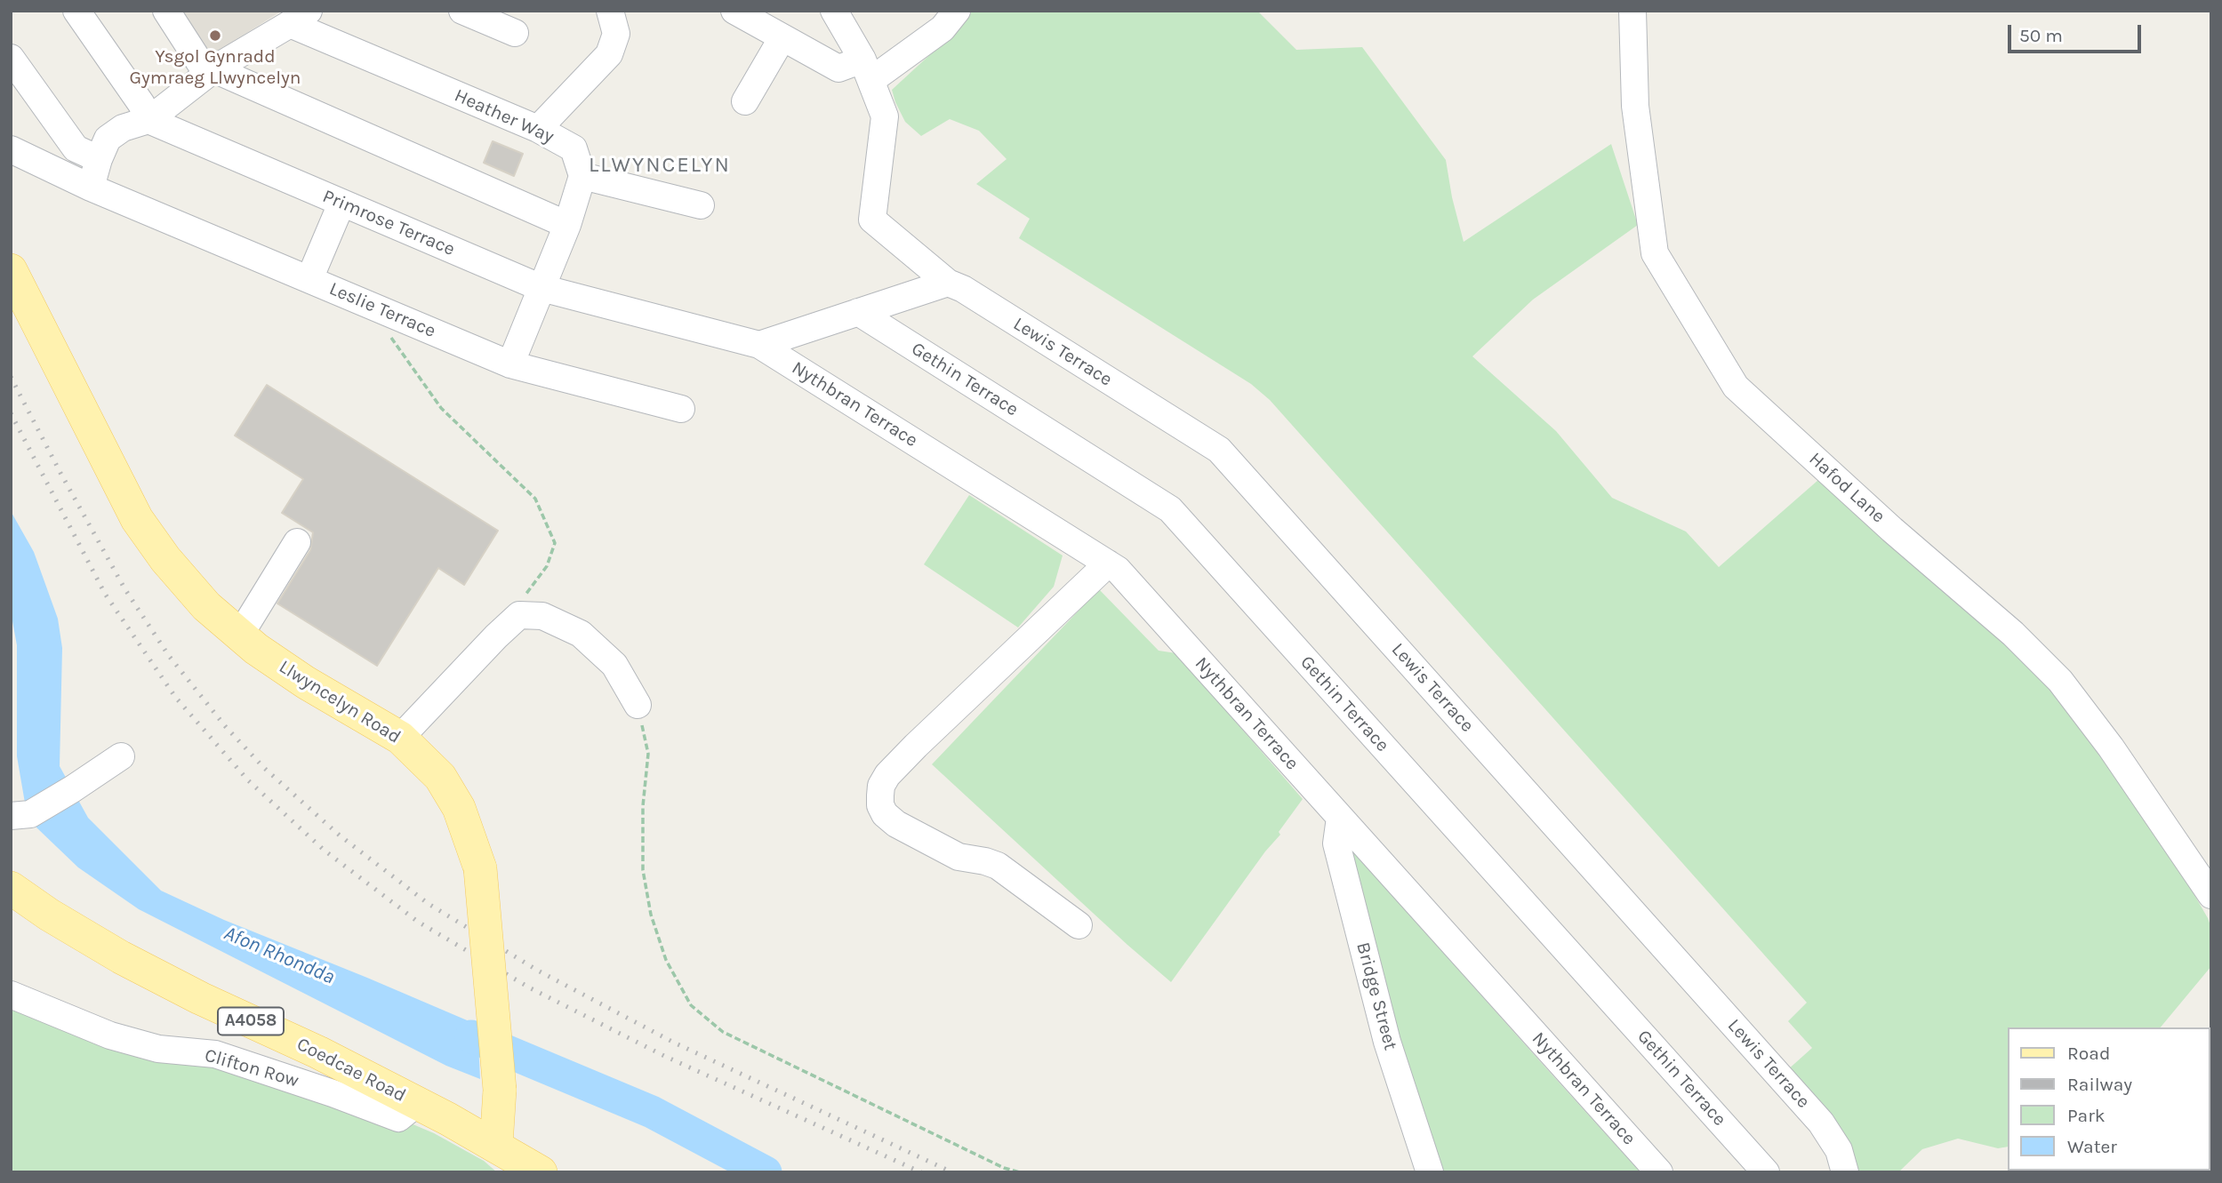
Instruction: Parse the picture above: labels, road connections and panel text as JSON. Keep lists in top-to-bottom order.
{
  "streets": {
    "main road": ["Llwyncelyn Road", "A4058", "Coedcae Road"],
    "street": [
      "Heather Way",
      "Primrose Terrace",
      "Leslie Terrace",
      "Lewis Terrace",
      "Gethin Terrace",
      "Nythbran Terrace",
      "Hafod Lane",
      "Bridge Street",
      "Clifton Row"
    ]
  },
  "crossings": [
    ["Primrose Terrace", "Nythbran Terrace"],
    ["Nythbran Terrace", "Bridge Street"],
    ["Llwyncelyn Road", "A4058"],
    ["Llwyncelyn Road", "Coedcae Road"],
    ["A4058", "Coedcae Road"],
    ["Clifton Row", "Coedcae Road"]
  ],
  "districts": ["LLWYNCELYN"],
  "water": ["Afon Rhondda"],
  "places": ["Ysgol Gynradd Gymraeg Llwyncelyn"],
  "legend": [
    "Road",
    "Railway",
    "Park",
    "Water"
  ],
  "scale_bar": "50 m"
}
